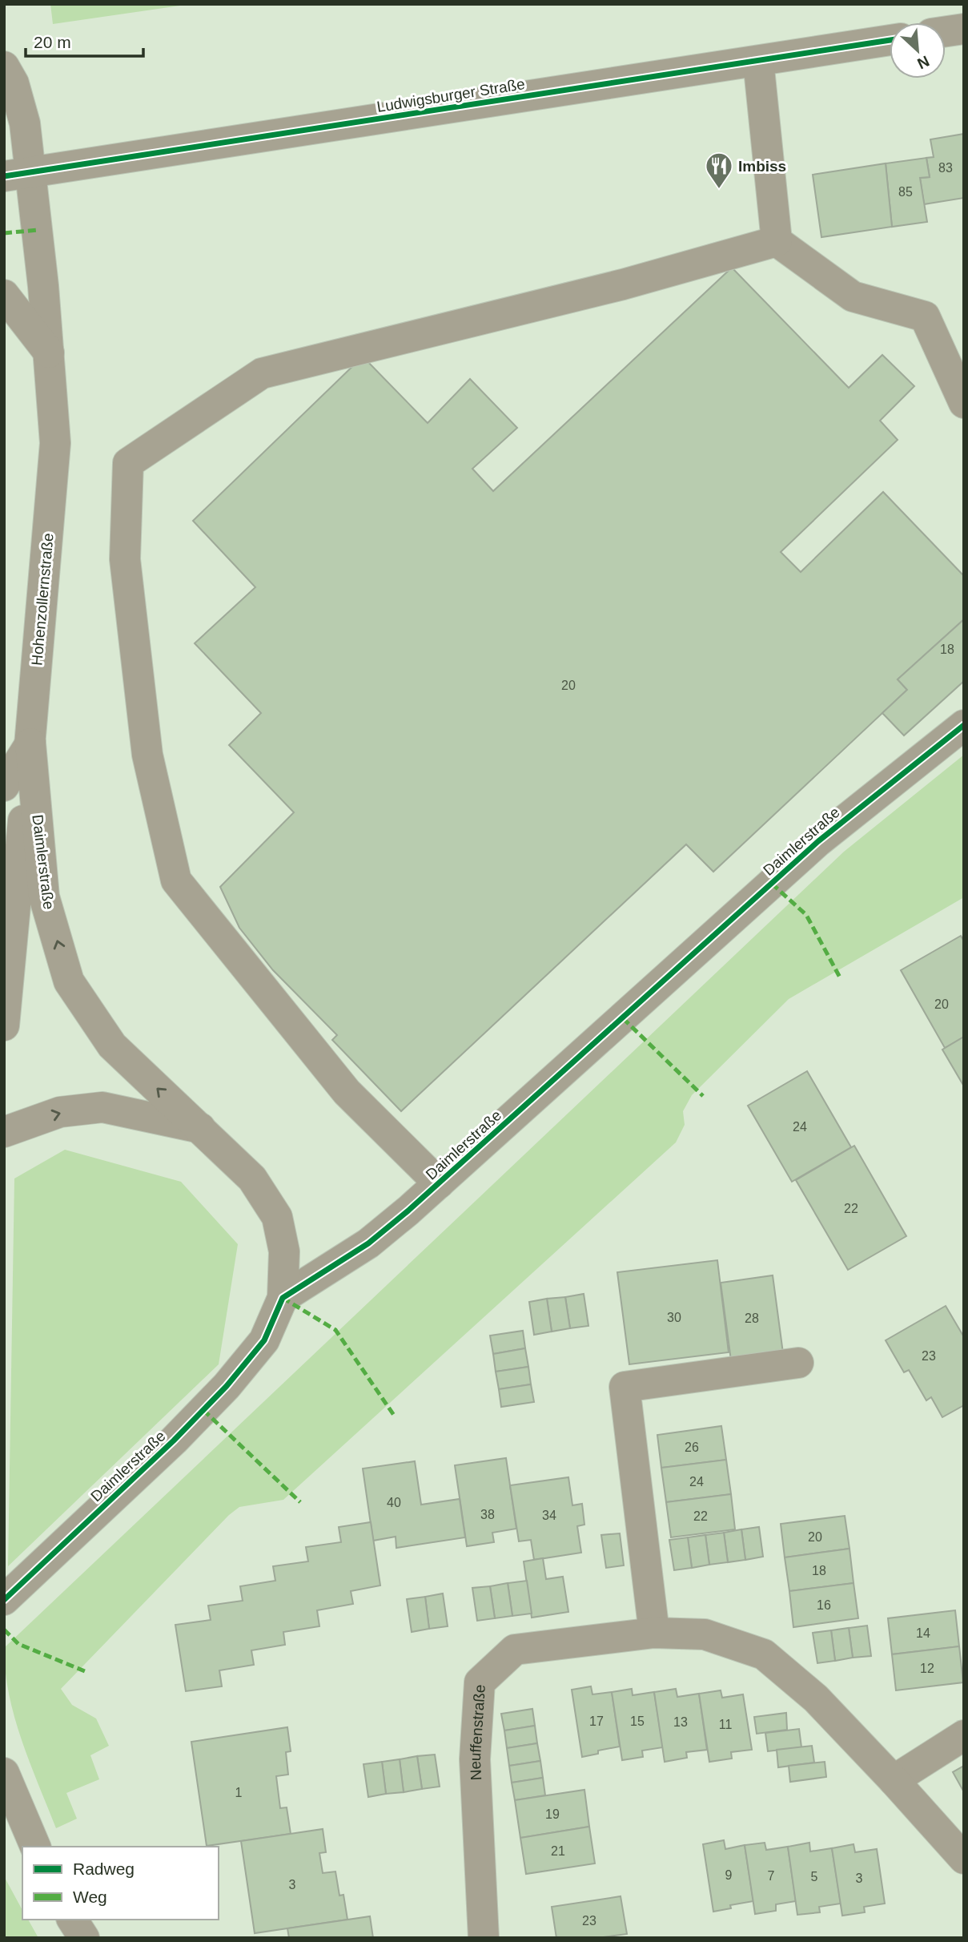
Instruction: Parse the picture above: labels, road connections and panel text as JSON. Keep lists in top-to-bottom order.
{
  "streets": {
    "street": [
      "Ludwigsburger Straße",
      "Hohenzollernstraße",
      "Daimlerstraße",
      "Neuffenstraße"
    ]
  },
  "crossings": [
    ["Ludwigsburger Straße", "Hohenzollernstraße"],
    ["Hohenzollernstraße", "Daimlerstraße"]
  ],
  "places": {
    "restaurant": ["Imbiss"]
  },
  "house_numbers": [
    "83",
    "85",
    "18",
    "20",
    "20",
    "24",
    "22",
    "30",
    "28",
    "23",
    "26",
    "24",
    "40",
    "38",
    "34",
    "22",
    "20",
    "18",
    "16",
    "14",
    "12",
    "17",
    "15",
    "13",
    "11",
    "1",
    "19",
    "21",
    "9",
    "7",
    "5",
    "3",
    "3",
    "23"
  ],
  "legend": ["Radweg", "Weg"],
  "scale_bar": "20 m",
  "north": "bottom right"
}
